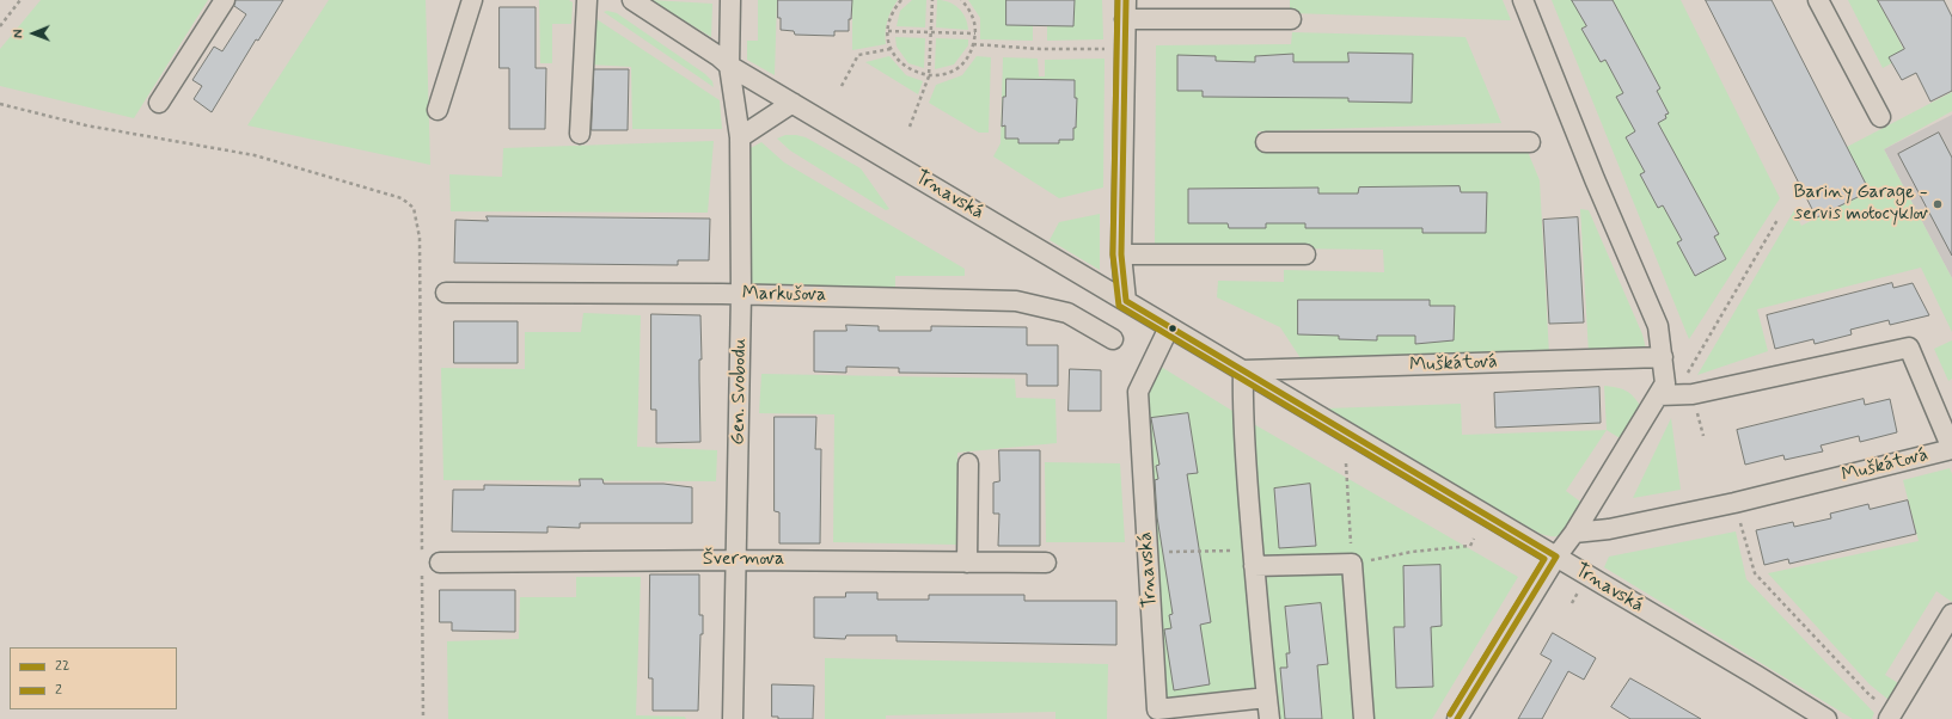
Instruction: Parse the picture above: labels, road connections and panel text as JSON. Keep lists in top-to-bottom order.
{
  "streets": {
    "street": [
      "Trnavská",
      "Markušova",
      "Muškátová",
      "Gen. Svobodu",
      "Švermova"
    ]
  },
  "crossings": [
    ["Trnavská", "Muškátová"],
    ["Trnavská", "Gen. Svobodu"],
    ["Markušova", "Gen. Svobodu"],
    ["Gen. Svobodu", "Švermova"]
  ],
  "places": ["Bariny Garage - servis motocyklov"],
  "lines": ["transit line 22", "transit line 2"],
  "legend": ["22", "2"],
  "north": "left"
}
